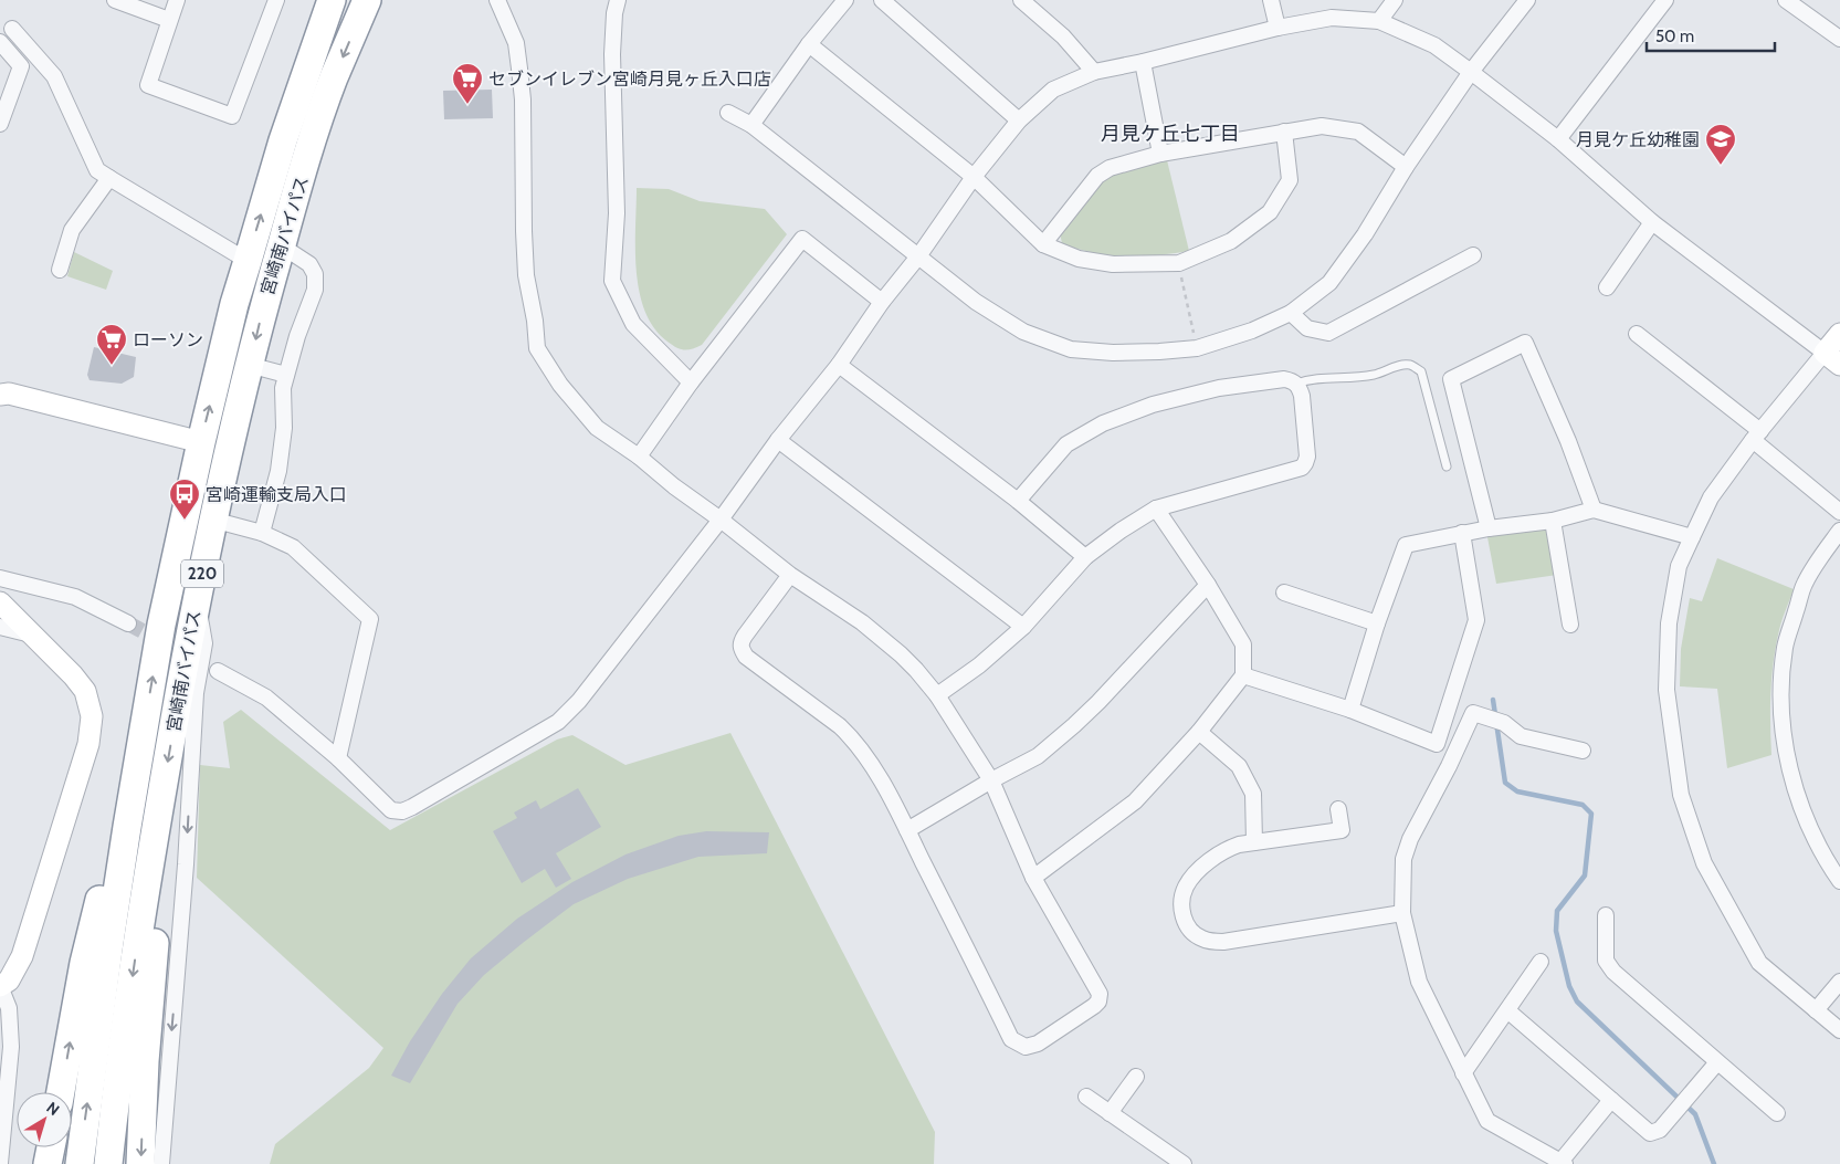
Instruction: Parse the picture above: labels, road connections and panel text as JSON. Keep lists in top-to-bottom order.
{
  "streets": {
    "highway": ["宮崎南バイパス", "220"]
  },
  "districts": ["月見ケ丘七丁目"],
  "places": {
    "supermarket": ["セブンイレブン宮崎月見ヶ丘入口店", "ローソン"],
    "school or university": ["月見ケ丘幼稚園"],
    "bus stop": ["宮崎運輸支局入口"]
  },
  "scale_bar": "50 m",
  "north": "top right"
}
